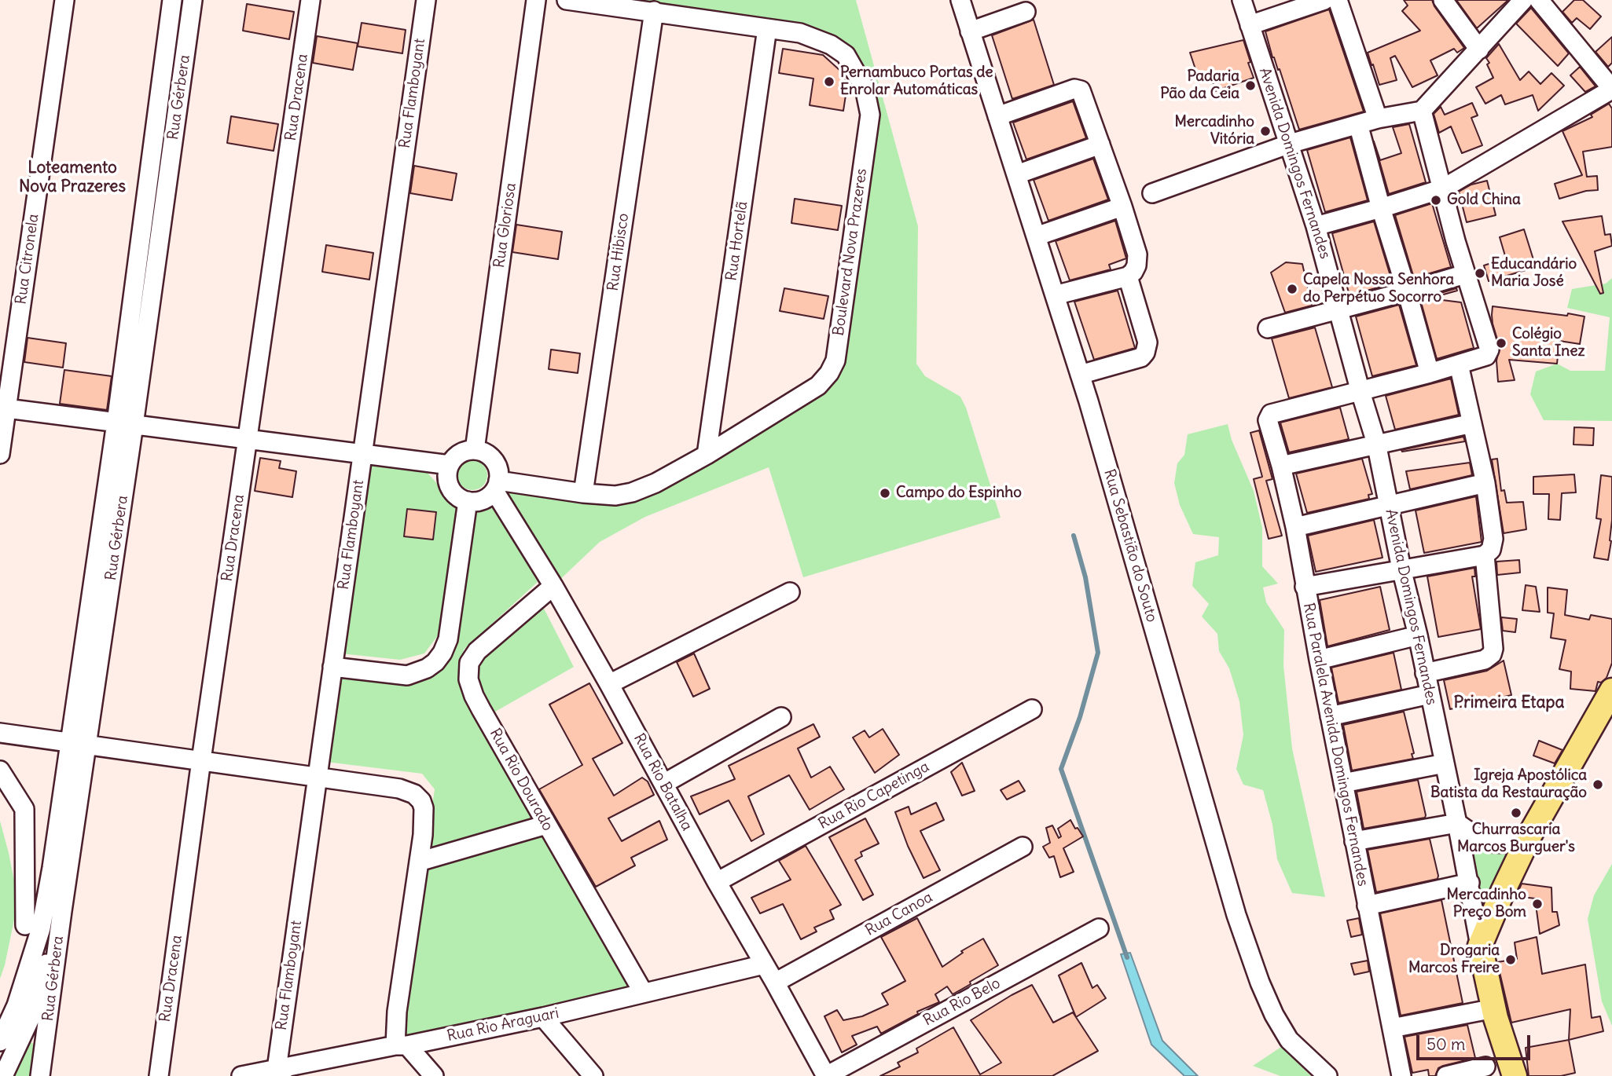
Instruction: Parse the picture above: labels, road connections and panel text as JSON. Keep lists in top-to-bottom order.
{
  "streets": {
    "street": [
      "Rua Flamboyant",
      "Rua Gérbera",
      "Rua Dracena",
      "Avenida Domingos Fernandes",
      "Rua Gloriosa",
      "Rua Hortelã",
      "Rua Hibisco",
      "Boulevard Nova Prazeres",
      "Rua Citronela",
      "Rua Sebastião do Souto",
      "Rua Paralela Avenida Domingos Fernandes",
      "Rua Rio Dourado",
      "Rua Rio Batalha",
      "Rua Rio Capetinga",
      "Rua Canoa",
      "Rua Rio Belo",
      "Rua Rio Araguari"
    ]
  },
  "crossings": [
    ["Rua Flamboyant", "Rua Rio Araguari"],
    ["Avenida Domingos Fernandes", "Rua Paralela Avenida Domingos Fernandes"],
    ["Rua Gloriosa", "Boulevard Nova Prazeres"],
    ["Rua Gloriosa", "Rua Rio Batalha"],
    ["Rua Hortelã", "Boulevard Nova Prazeres"],
    ["Rua Hibisco", "Boulevard Nova Prazeres"],
    ["Boulevard Nova Prazeres", "Rua Rio Batalha"],
    ["Rua Rio Dourado", "Rua Rio Batalha"],
    ["Rua Rio Dourado", "Rua Rio Araguari"],
    ["Rua Rio Batalha", "Rua Rio Capetinga"],
    ["Rua Rio Batalha", "Rua Canoa"],
    ["Rua Rio Batalha", "Rua Rio Belo"],
    ["Rua Rio Batalha", "Rua Rio Araguari"]
  ],
  "districts": ["Loteamento Nova Prazeres", "Primeira Etapa"],
  "places": [
    "Pernambuco Portas de Enrolar Automáticas",
    "Padaria Pão da Ceia",
    "Mercadinho Vitória",
    "Gold China",
    "Educandário Maria José",
    "Capela Nossa Senhora do Perpétuo Socorro",
    "Colégio Santa Inez",
    "Campo do Espinho",
    "Igreja Apostólica Batista da Restauração",
    "Churrascaria Marcos Burguer's",
    "Mercadinho Preço Bom",
    "Drogaria Marcos Freire"
  ],
  "scale_bar": "50 m"
}
